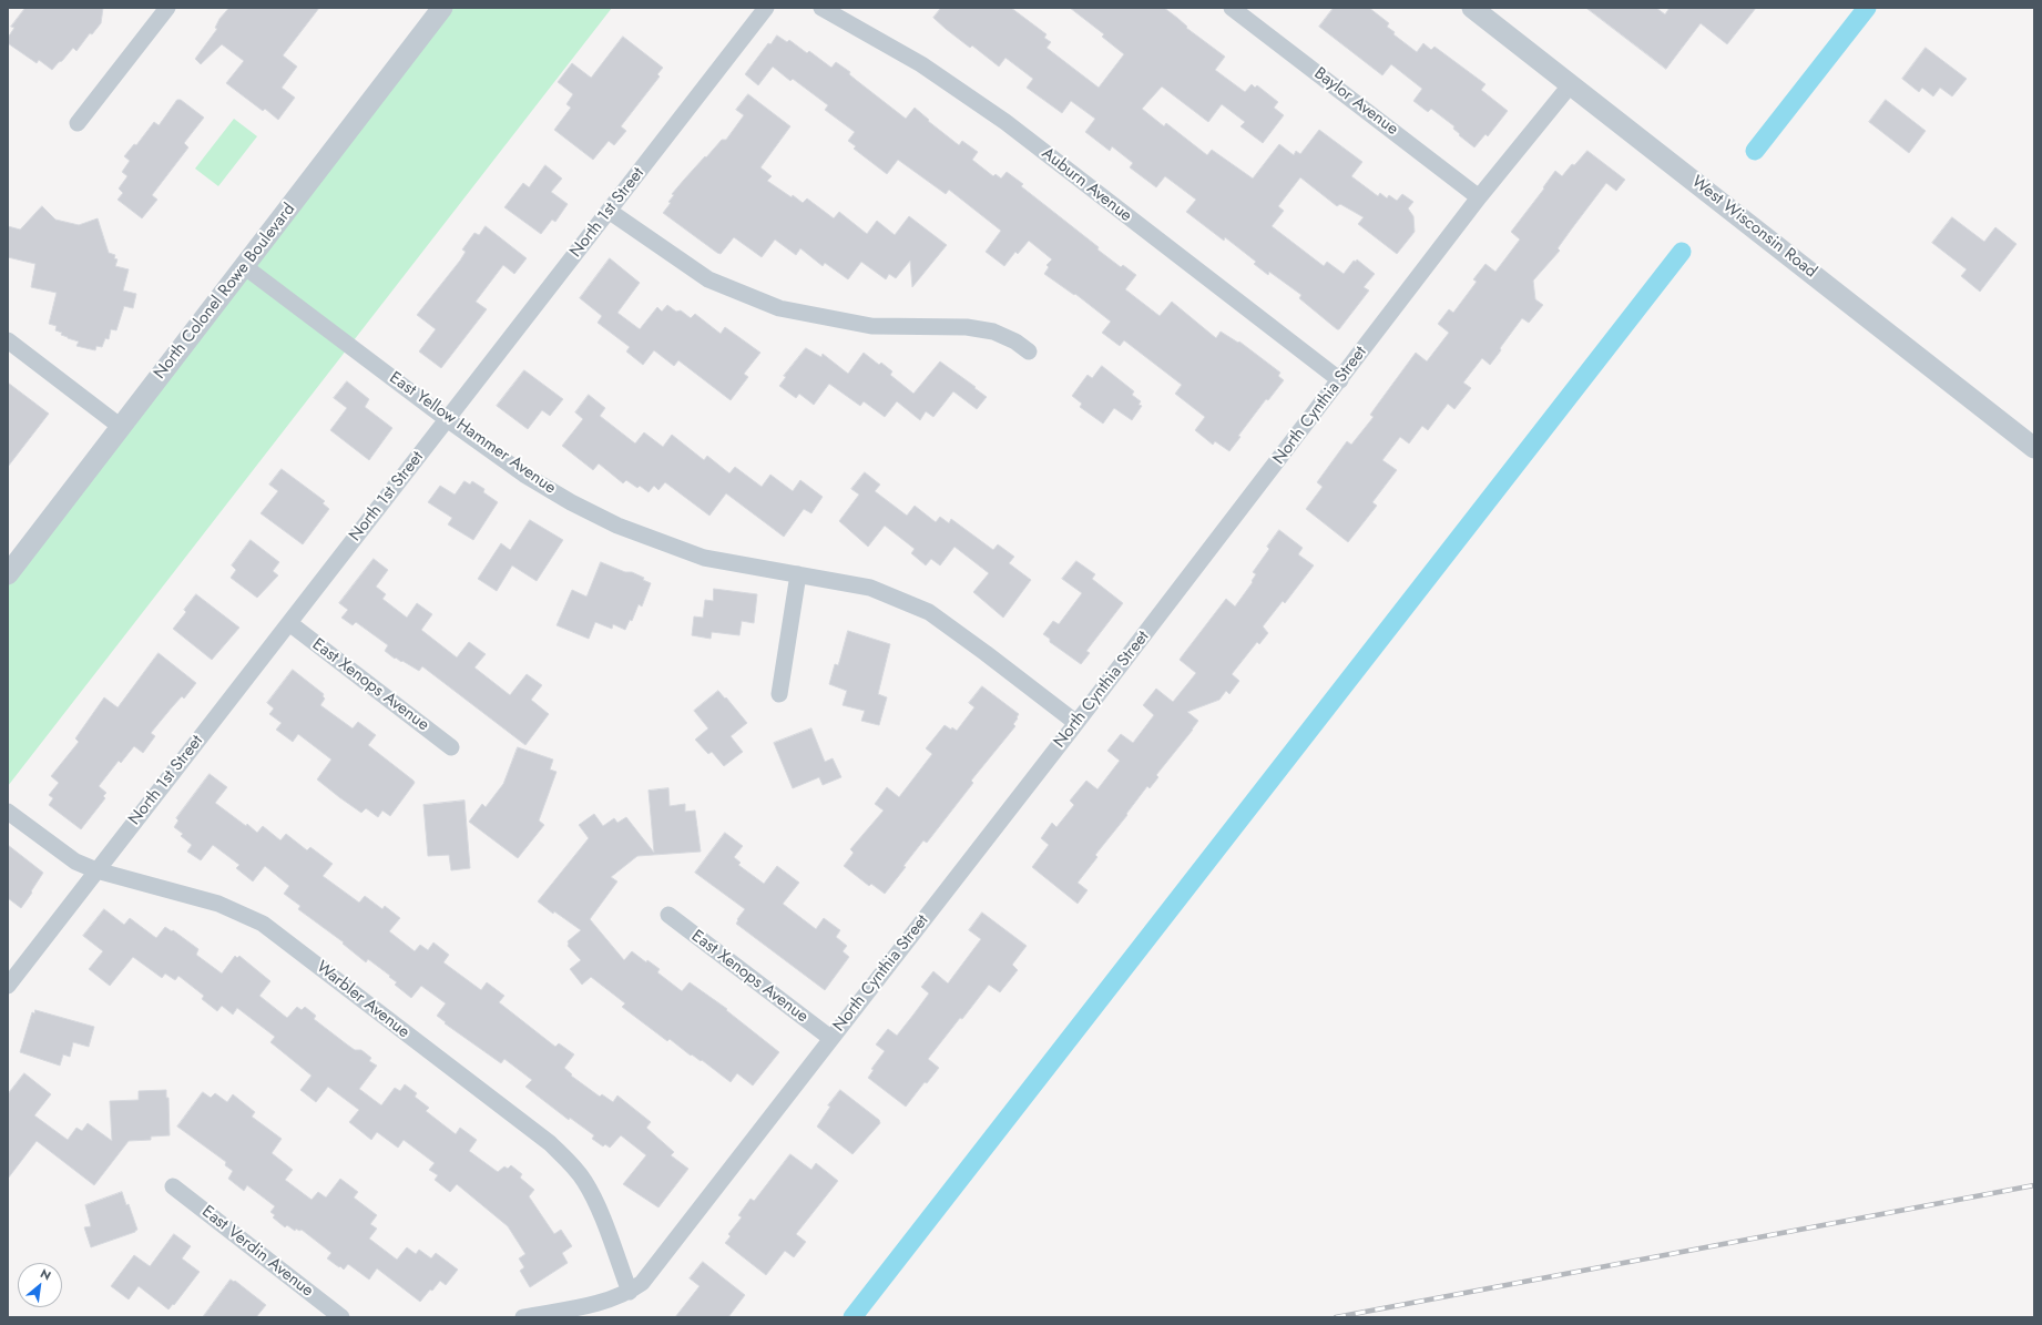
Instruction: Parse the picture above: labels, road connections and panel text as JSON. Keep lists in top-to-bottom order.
{
  "streets": {
    "street": [
      "Baylor Avenue",
      "Auburn Avenue",
      "North 1st Street",
      "West Wisconsin Road",
      "North Colonel Rowe Boulevard",
      "North Cynthia Street",
      "East Yellow Hammer Avenue",
      "East Xenops Avenue",
      "Warbler Avenue",
      "East Verdin Avenue"
    ]
  },
  "crossings": [
    ["Baylor Avenue", "North Cynthia Street"],
    ["Auburn Avenue", "North Cynthia Street"],
    ["North 1st Street", "East Yellow Hammer Avenue"],
    ["North 1st Street", "East Xenops Avenue"],
    ["North 1st Street", "Warbler Avenue"],
    ["West Wisconsin Road", "North Cynthia Street"],
    ["North Colonel Rowe Boulevard", "East Yellow Hammer Avenue"],
    ["North Cynthia Street", "East Yellow Hammer Avenue"],
    ["North Cynthia Street", "East Xenops Avenue"],
    ["North Cynthia Street", "Warbler Avenue"]
  ],
  "north": "top right"
}
